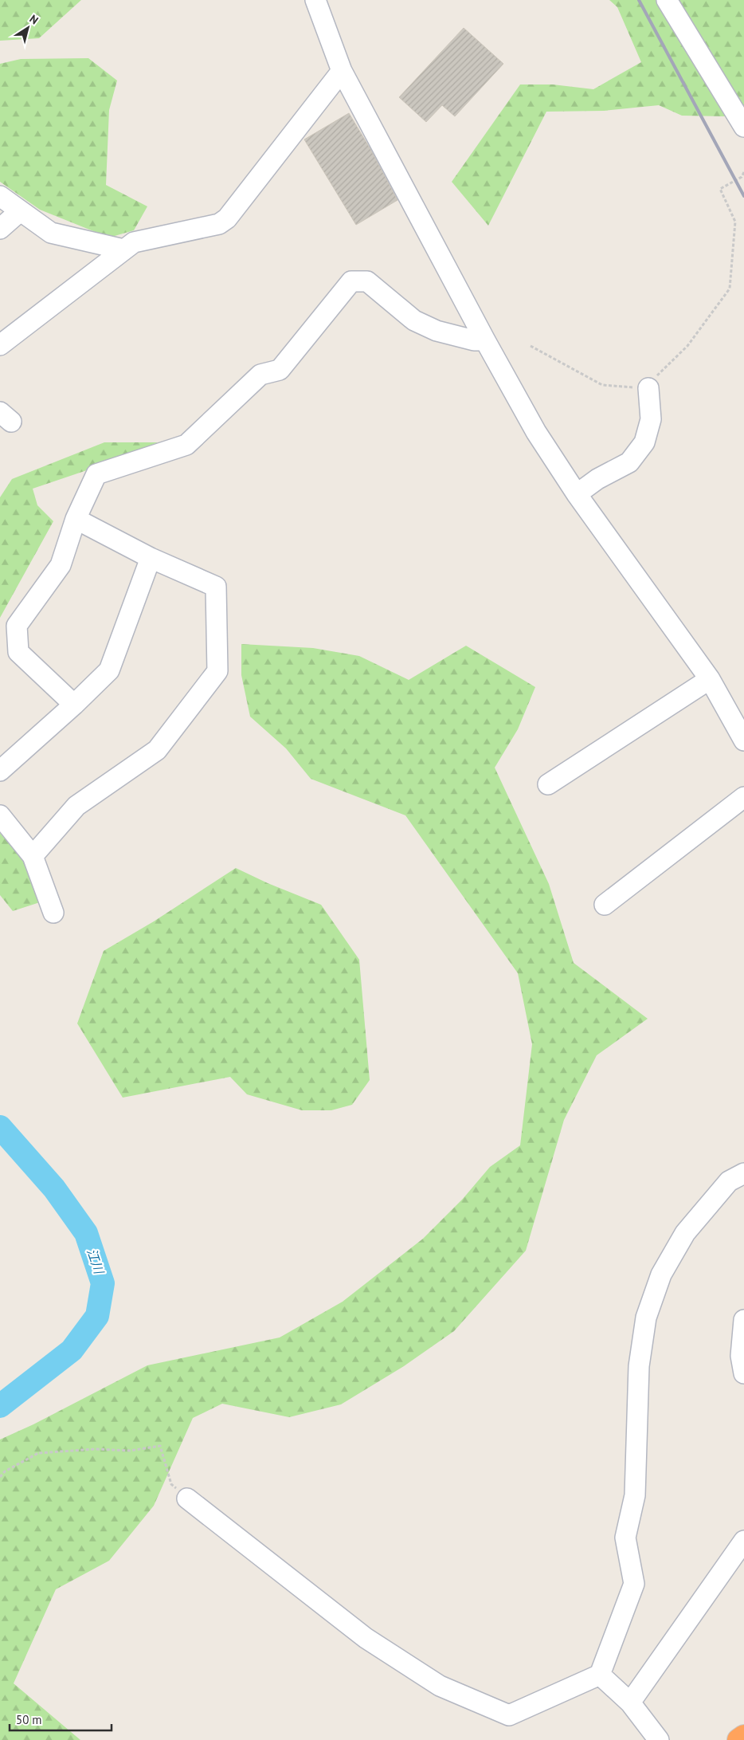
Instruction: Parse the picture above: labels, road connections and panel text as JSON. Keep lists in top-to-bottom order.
{
  "water": ["江川"],
  "scale_bar": "50 m",
  "north": "top right"
}
